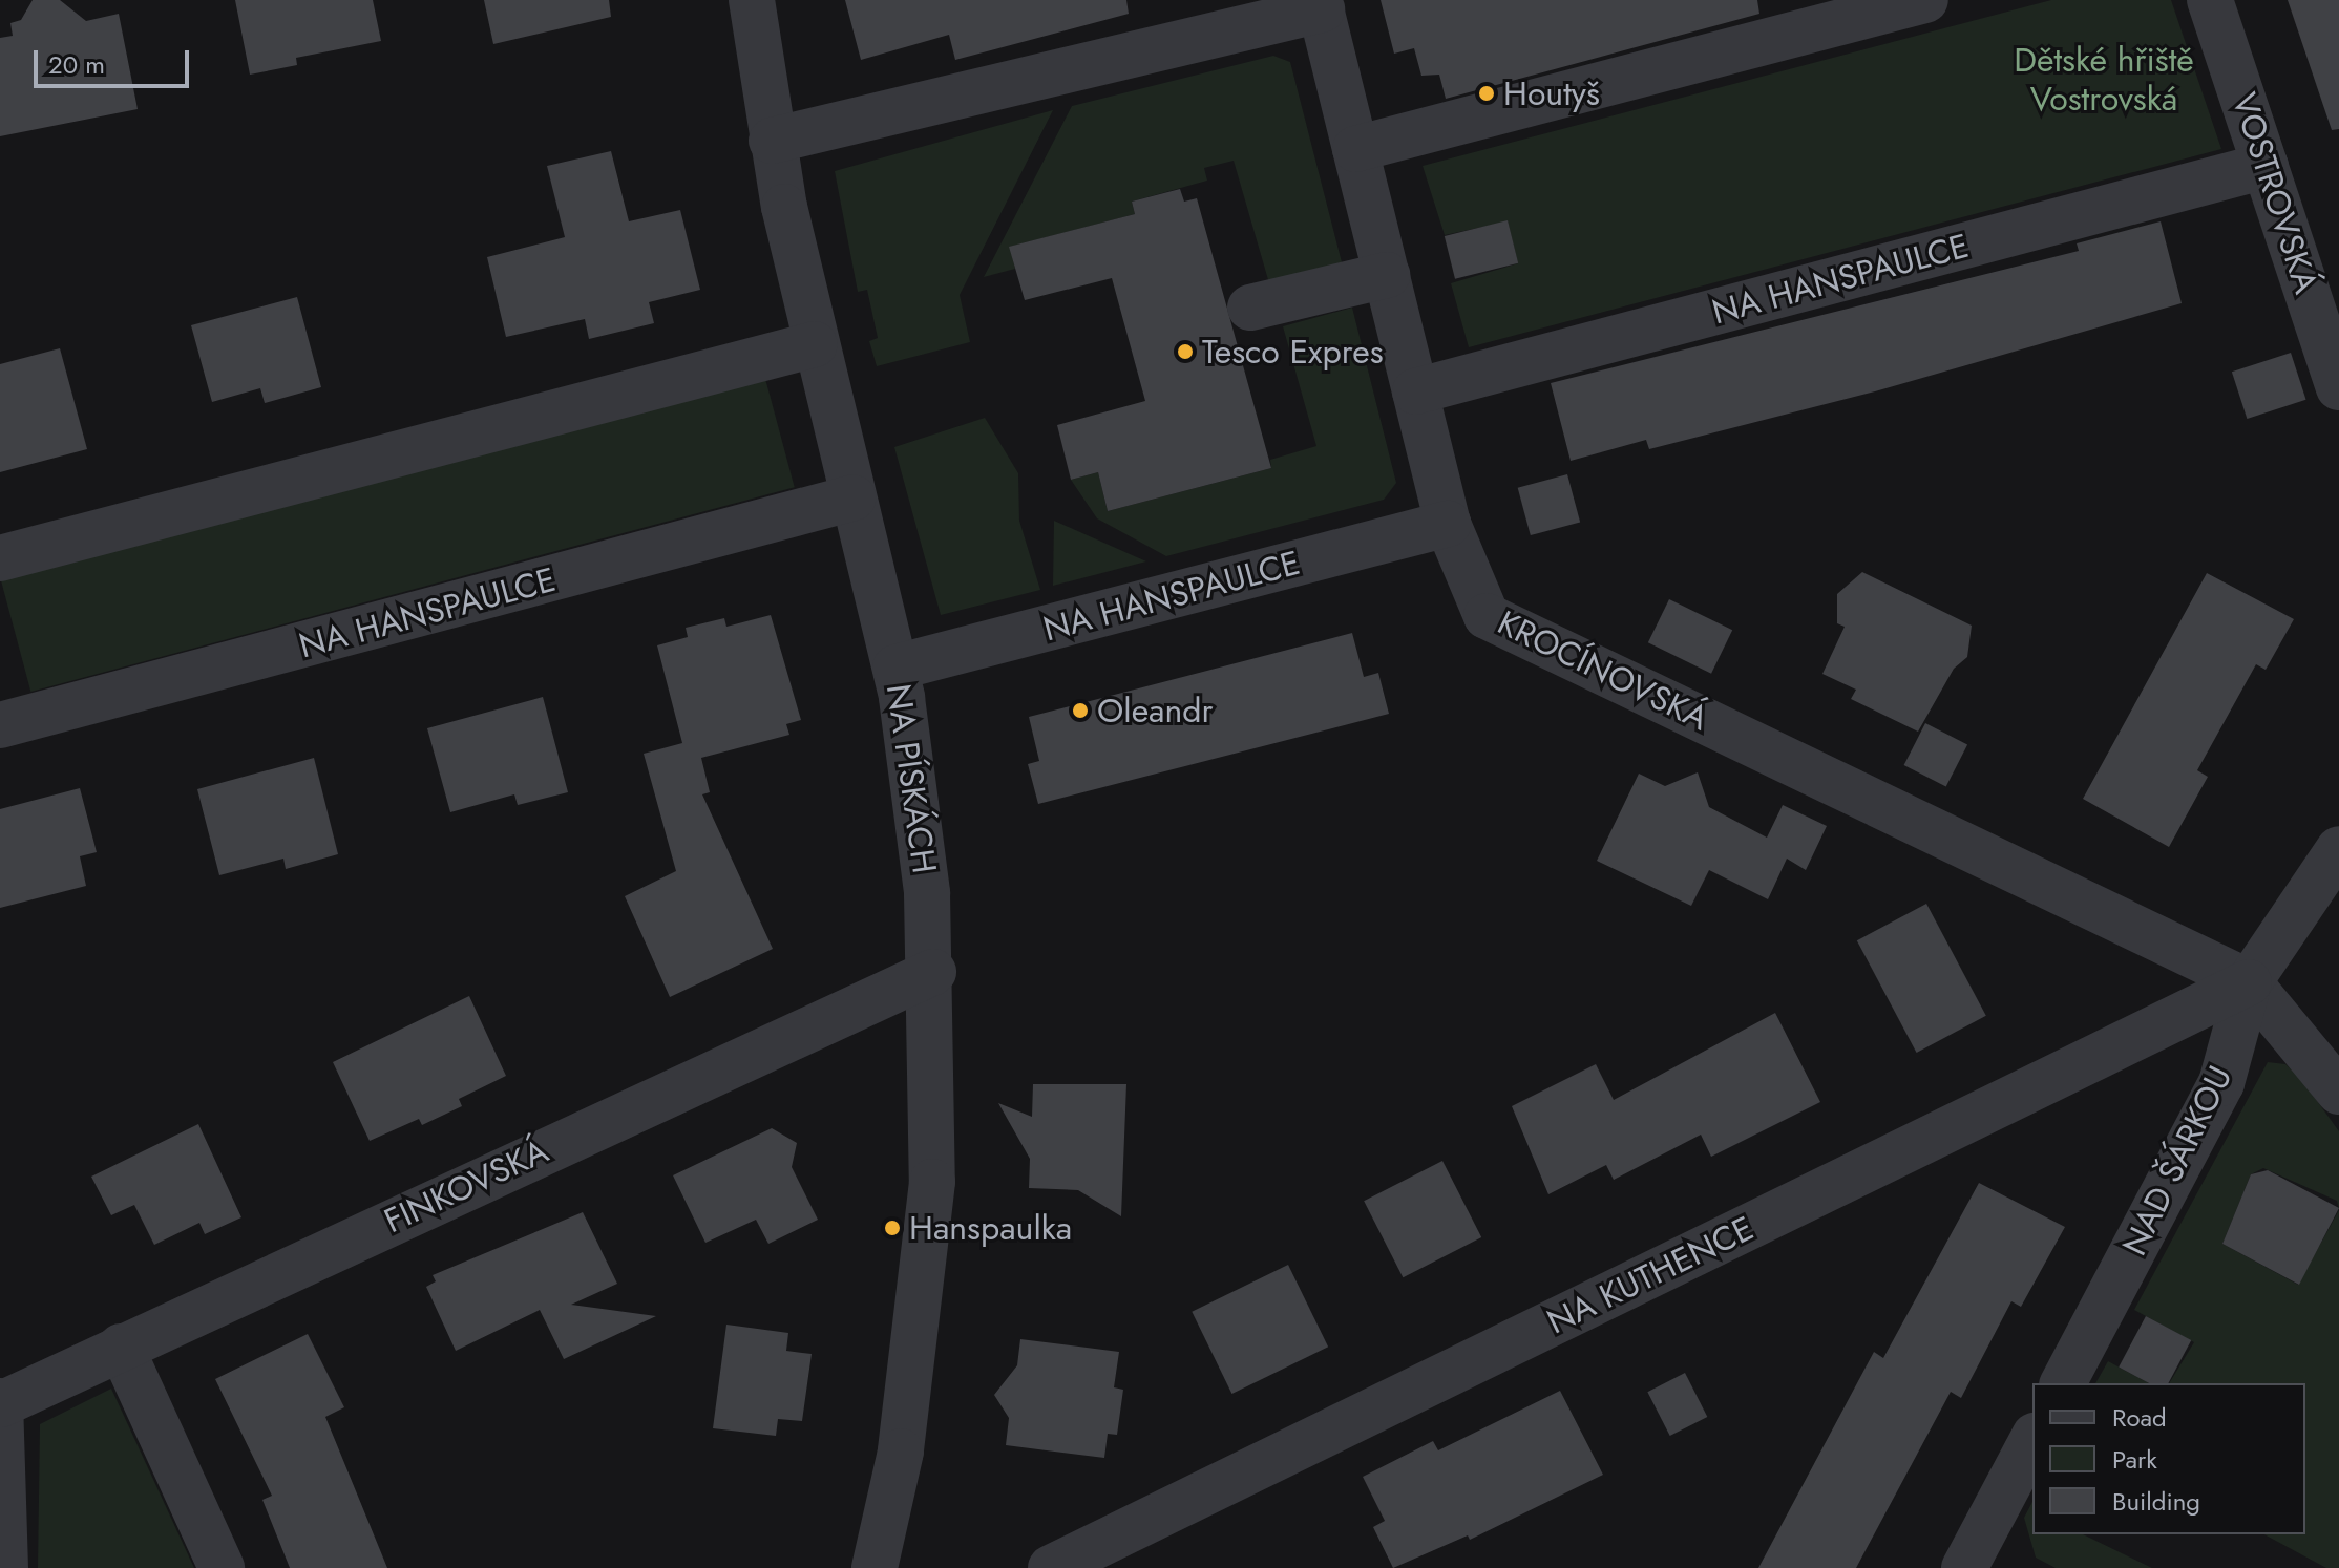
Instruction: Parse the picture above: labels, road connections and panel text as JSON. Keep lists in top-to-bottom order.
{
  "streets": {
    "street": [
      "VOSTROVSKÁ",
      "NA HANSPAULCE",
      "KROCÍNOVSKÁ",
      "NA PÍSKÁCH",
      "NAD ŠÁRKOU",
      "FINKOVSKÁ",
      "NA KUTHENCE"
    ]
  },
  "crossings": [
    ["VOSTROVSKÁ", "NA HANSPAULCE"],
    ["NA HANSPAULCE", "KROCÍNOVSKÁ"],
    ["NA HANSPAULCE", "NA PÍSKÁCH"],
    ["KROCÍNOVSKÁ", "NAD ŠÁRKOU"],
    ["KROCÍNOVSKÁ", "NA KUTHENCE"],
    ["NA PÍSKÁCH", "FINKOVSKÁ"],
    ["NAD ŠÁRKOU", "NA KUTHENCE"]
  ],
  "parks": ["Dětské hřiště Vostrovská"],
  "places": [
    "Houtyš",
    "Tesco Expres",
    "Oleandr",
    "Hanspaulka"
  ],
  "legend": ["Road", "Park", "Building"],
  "scale_bar": "20 m"
}
